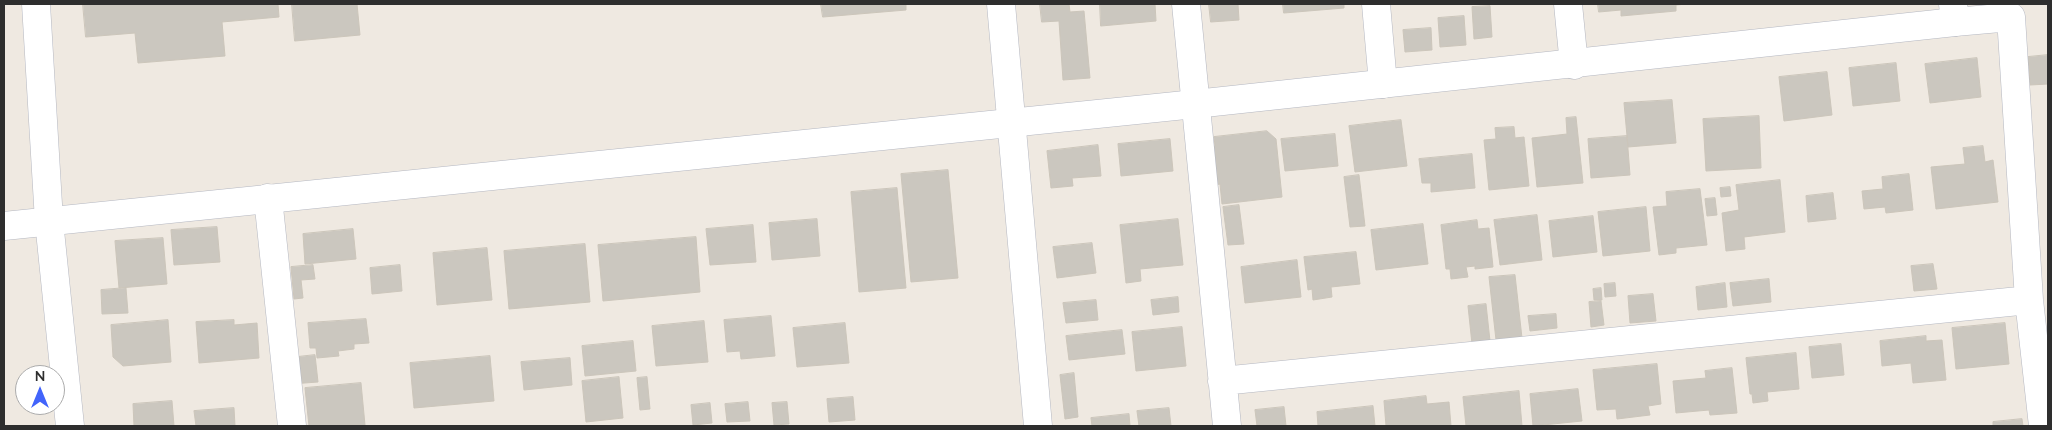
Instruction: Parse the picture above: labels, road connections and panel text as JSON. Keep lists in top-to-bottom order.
{
  "north": "top"
}
